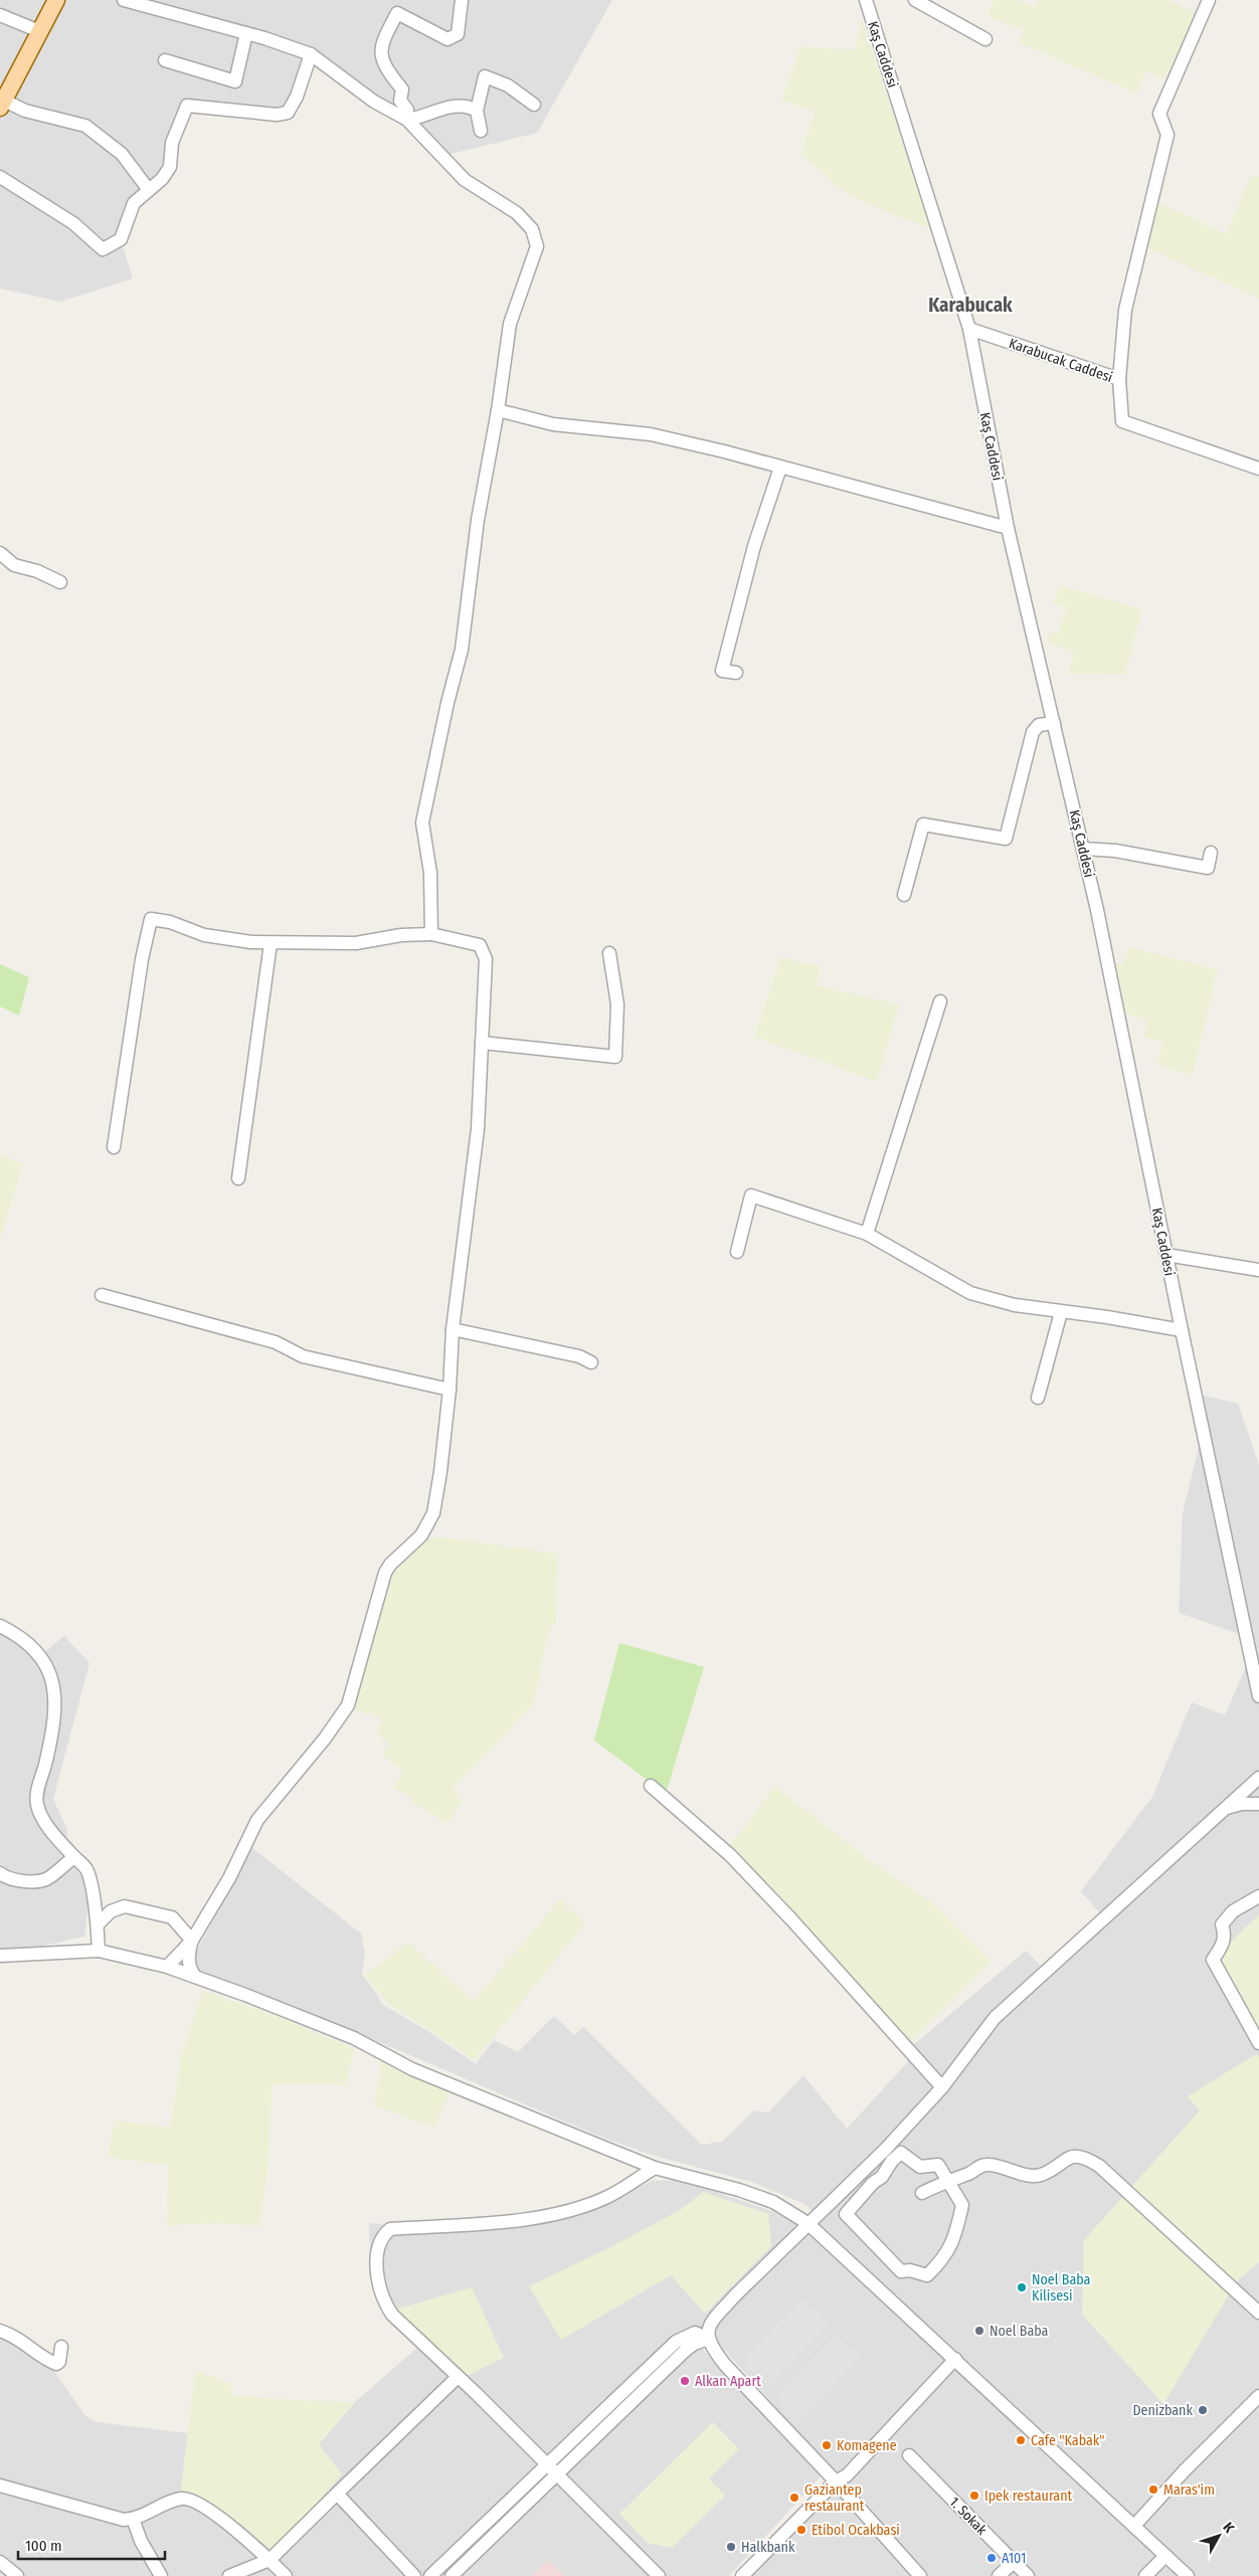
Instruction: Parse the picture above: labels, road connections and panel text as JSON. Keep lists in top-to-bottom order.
{
  "streets": {
    "street": ["Kaş Caddesi", "Karabucak Caddesi", "1. Sokak"]
  },
  "crossings": [
    ["Kaş Caddesi", "Karabucak Caddesi"]
  ],
  "districts": ["Karabucak"],
  "places": [
    "Noel Baba Kilisesi",
    "Noel Baba",
    "Alkan Apart",
    "Denizbank",
    "Cafe \"Kabak\"",
    "Komagene",
    "Maras'im",
    "Ipek restaurant",
    "Gaziantep restaurant",
    "Etibol Ocakbasi",
    "Halkbank",
    "A101"
  ],
  "scale_bar": "100 m",
  "north": "top right"
}
